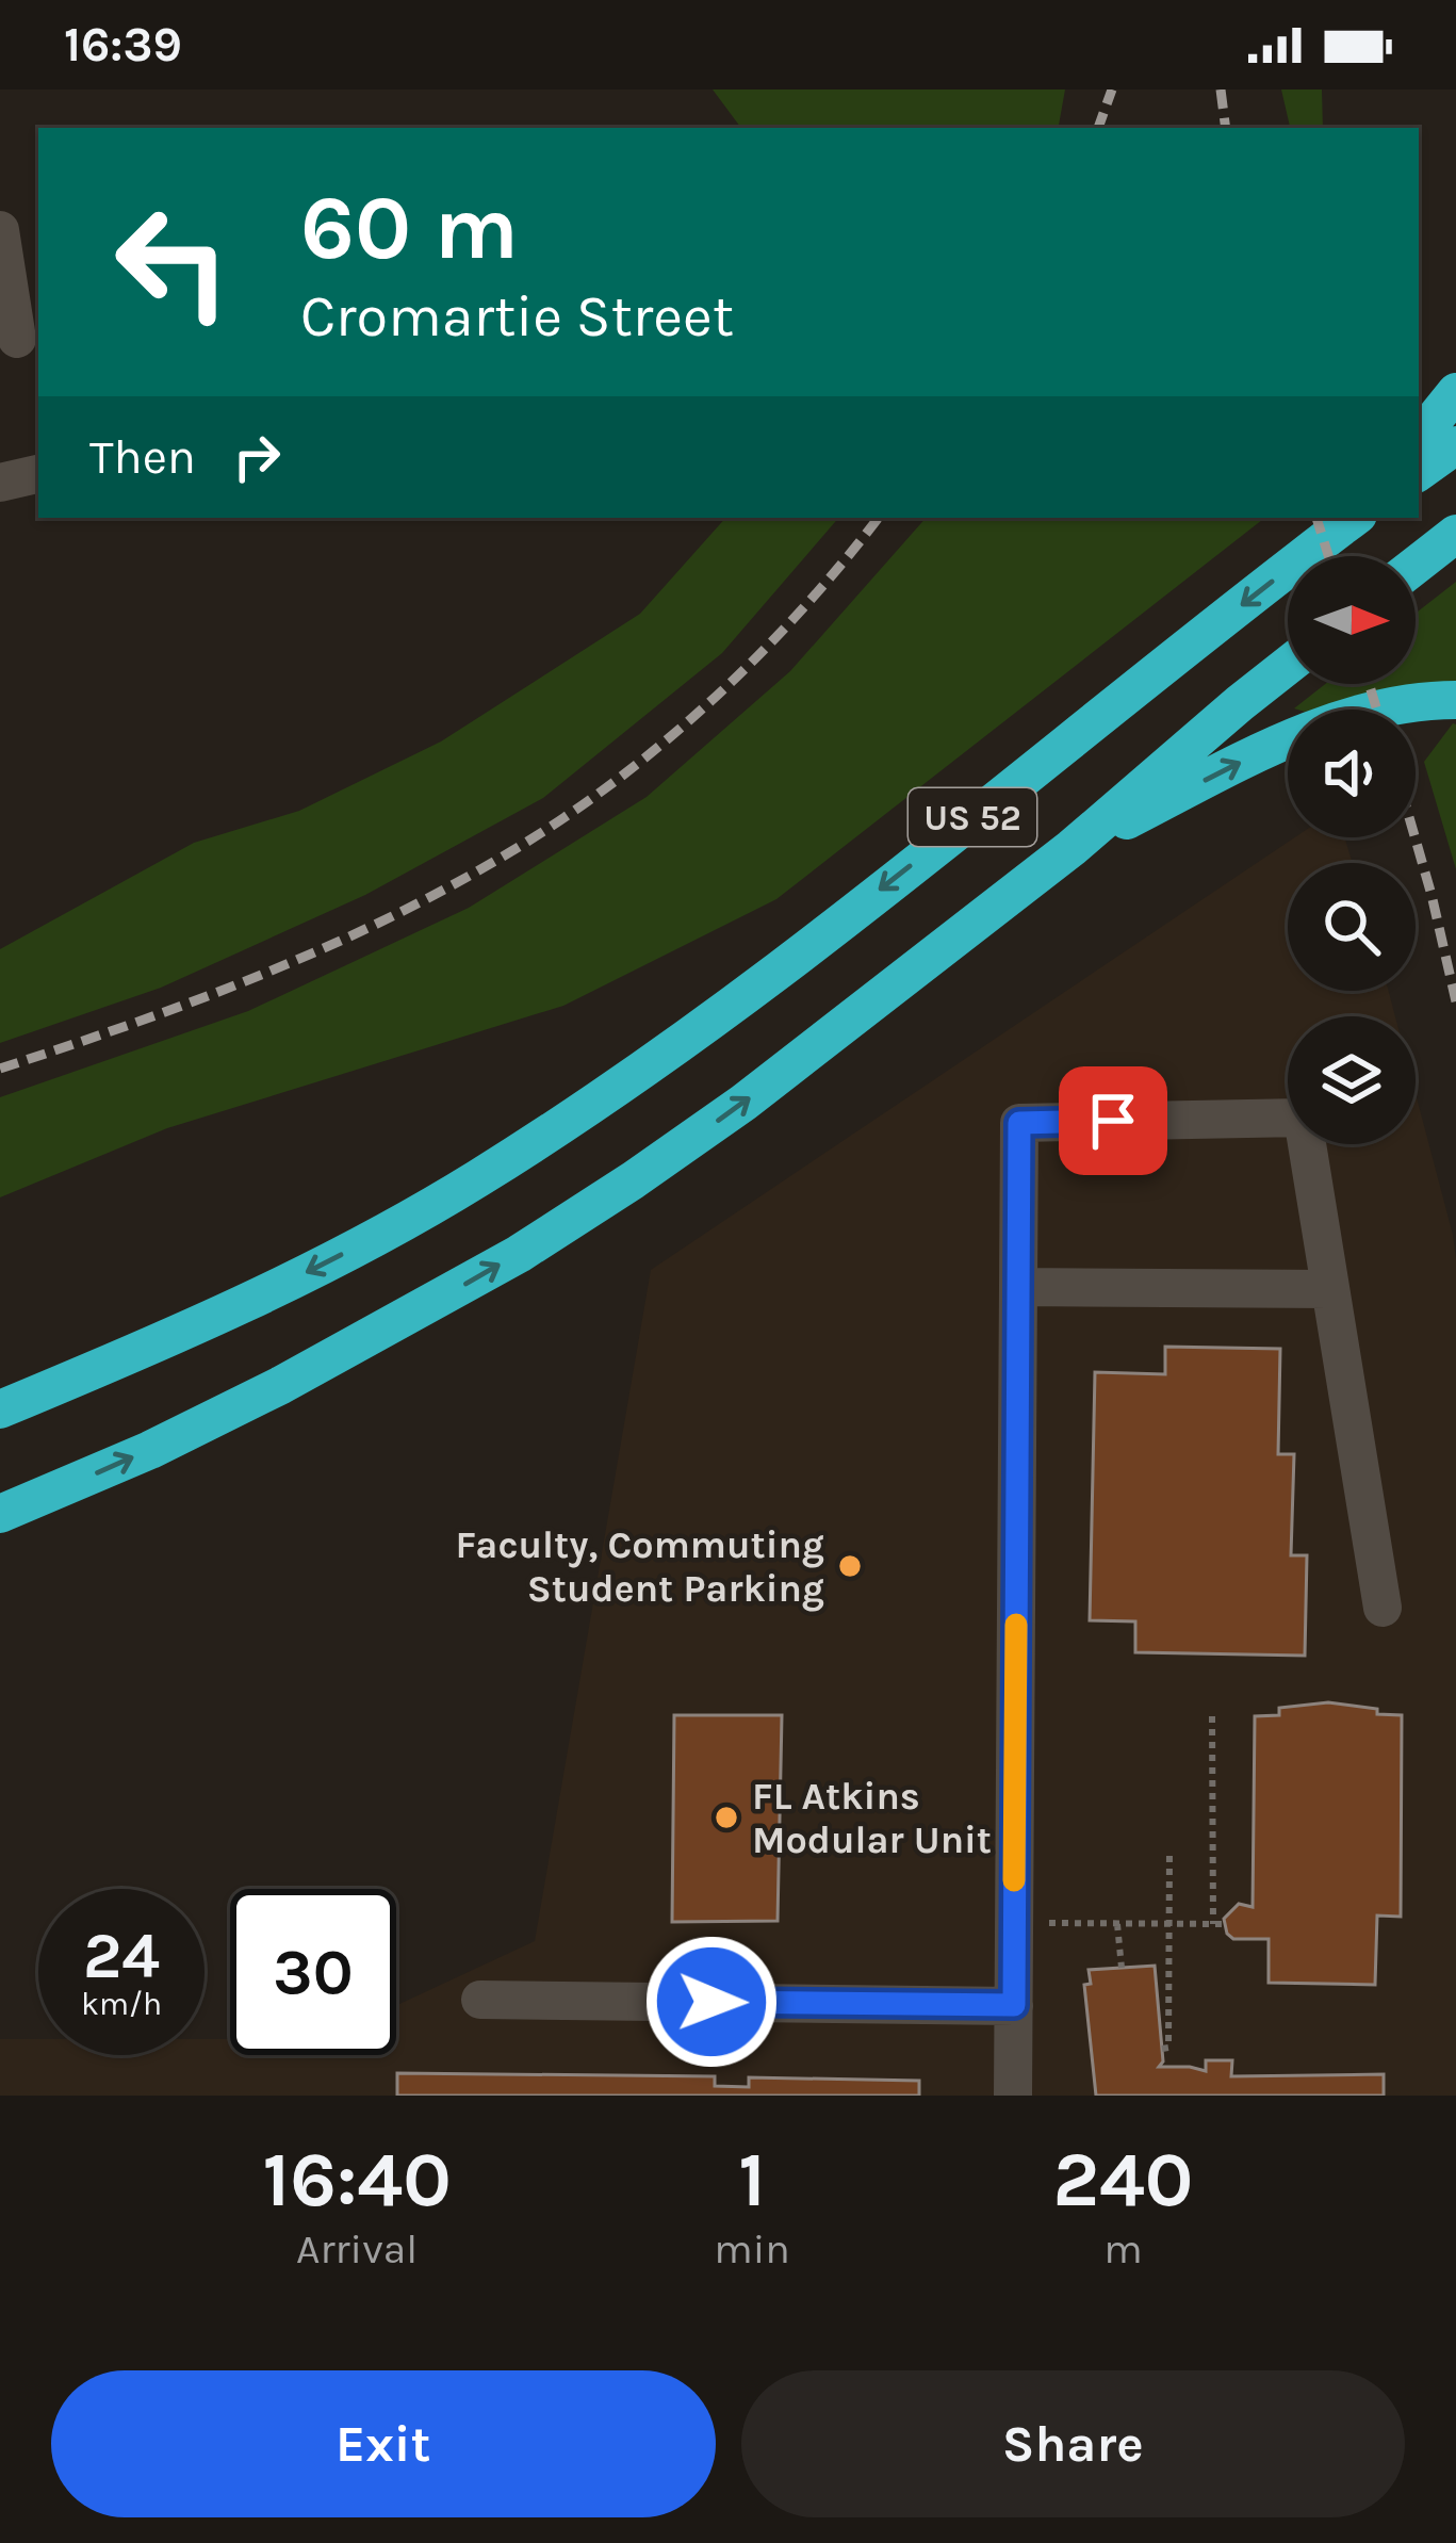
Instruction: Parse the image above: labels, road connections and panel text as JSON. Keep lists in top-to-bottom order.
{
  "streets": {
    "highway": ["US 52"]
  },
  "places": ["Faculty, Commuting Student Parking", "FL Atkins Modular Unit"],
  "north": "right",
  "page": {
    "status": "16:39",
    "turn": ["60 m", "Cromartie Street"],
    "then": "Then",
    "speed": "24 km/h",
    "limit": "30",
    "eta": [
      "16:40",
      "Arrival",
      "1",
      "min",
      "240",
      "m"
    ],
    "buttons": ["Exit", "Share"]
  }
}
